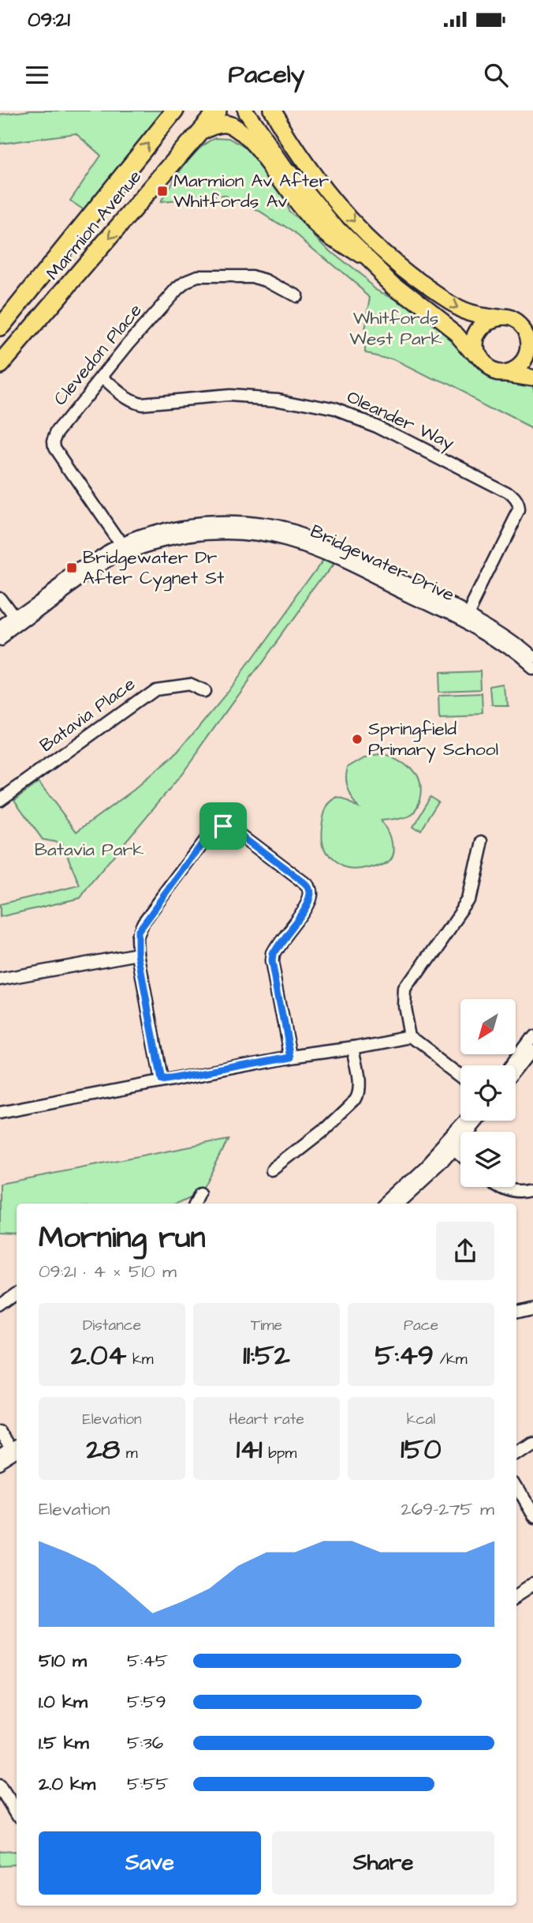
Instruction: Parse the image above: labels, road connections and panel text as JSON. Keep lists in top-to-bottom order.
{
  "streets": {
    "highway": ["Marmion Avenue"],
    "street": [
      "Clevedon Place",
      "Oleander Way",
      "Bridgewater Drive",
      "Batavia Place"
    ]
  },
  "crossings": [
    ["Clevedon Place", "Oleander Way"],
    ["Clevedon Place", "Bridgewater Drive"],
    ["Oleander Way", "Bridgewater Drive"]
  ],
  "parks": ["Whitfords West Park", "Batavia Park"],
  "places": {
    "transit": ["Marmion Av After Whitfords Av", "Bridgewater Dr After Cygnet St"],
    "other": ["Springfield Primary School"]
  },
  "north": "bottom left",
  "page": {
    "status": "09:21",
    "header": "Pacely",
    "heading": ["Morning run", "09:21 · 4 × 510 m"],
    "stats": [
      ["Distance", "2.04 km"],
      ["Time", "11:52"],
      ["Pace", "5:49 /km"],
      ["Elevation", "28 m"],
      ["Heart rate", "141 bpm"],
      ["kcal", "150"]
    ],
    "chart": ["Elevation", "269–275 m"],
    "list": [
      {
        "name": "510 m",
        "note": "5:45"
      },
      {
        "name": "1.0 km",
        "note": "5:59"
      },
      {
        "name": "1.5 km",
        "note": "5:36"
      },
      {
        "name": "2.0 km",
        "note": "5:55"
      }
    ],
    "buttons": ["Save", "Share"]
  }
}
